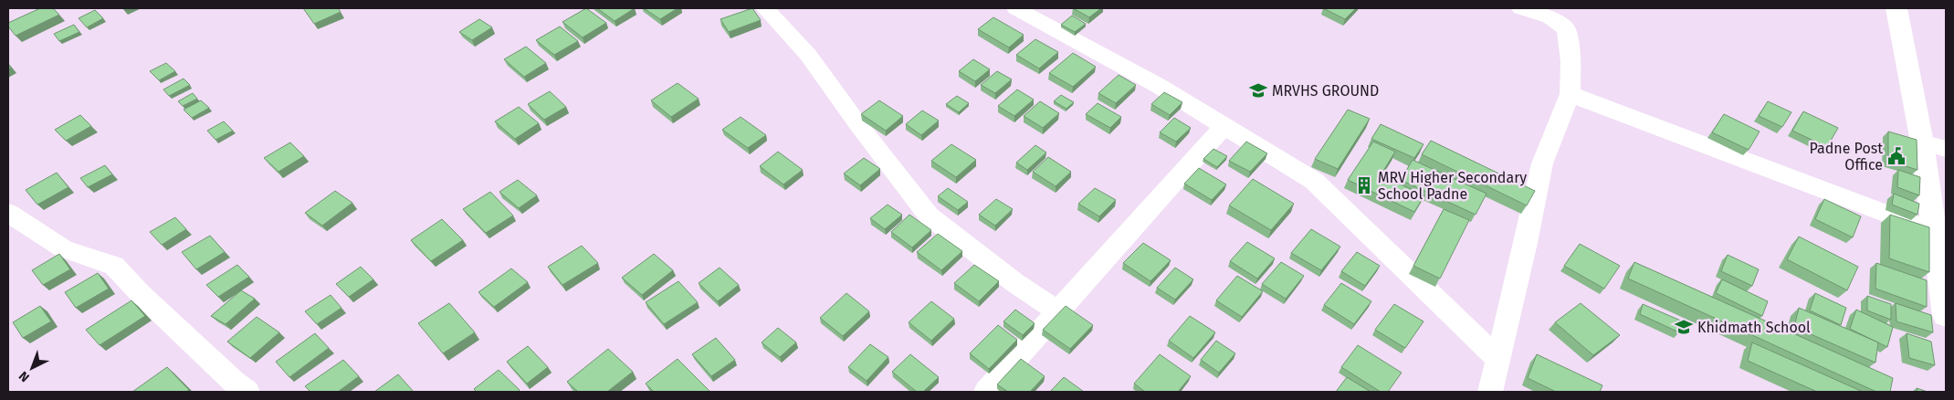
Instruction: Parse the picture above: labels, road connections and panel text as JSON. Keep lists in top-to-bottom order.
{
  "places": {
    "school or university": ["MRVHS GROUND", "Khidmath School"],
    "public building": ["Padne Post Office"],
    "building": ["MRV Higher Secondary School Padne"]
  },
  "north": "bottom left"
}
